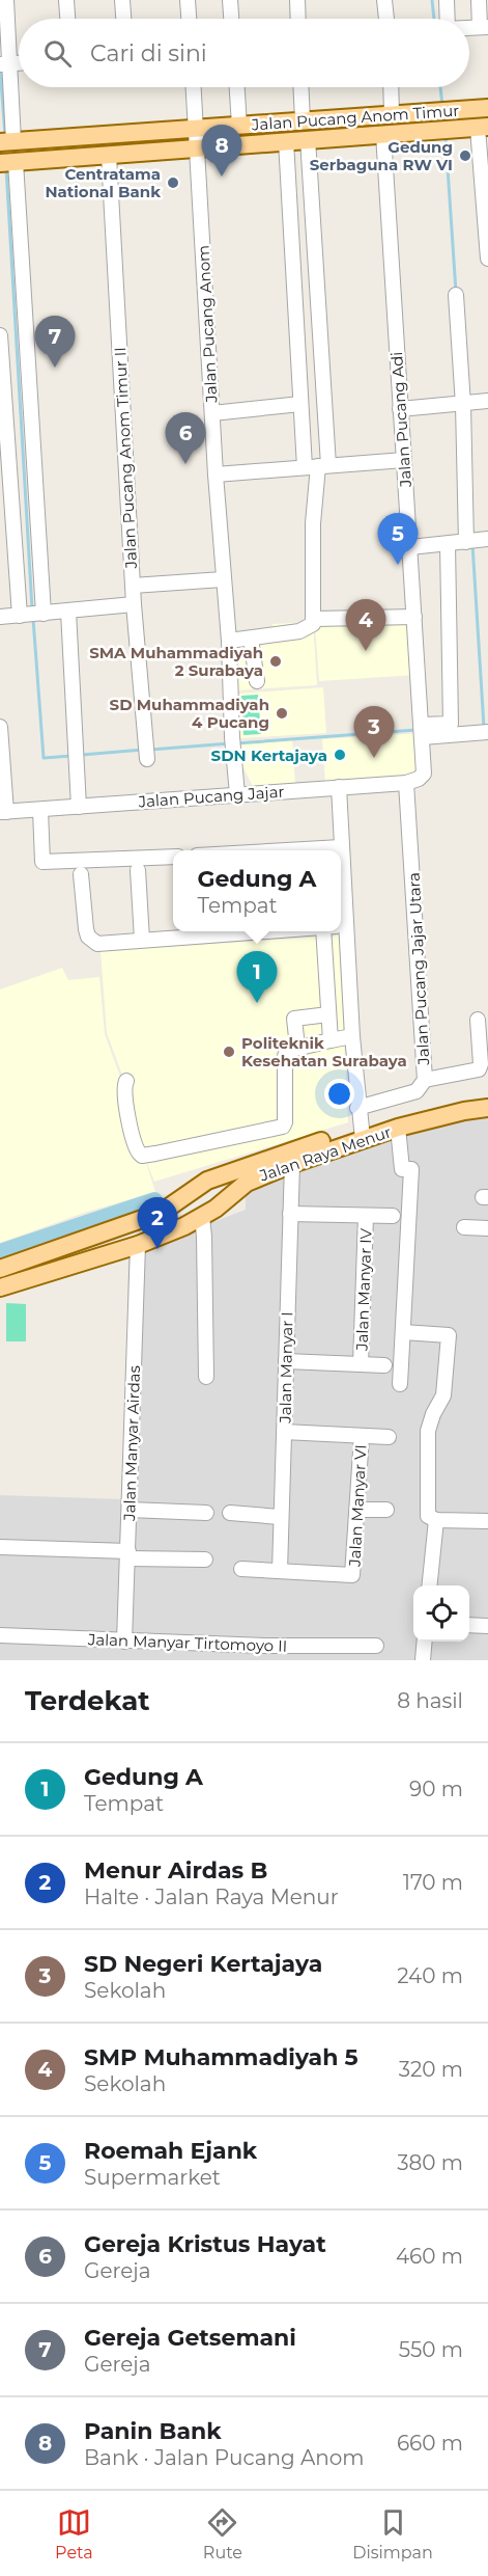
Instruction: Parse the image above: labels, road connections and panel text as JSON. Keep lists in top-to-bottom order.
{
  "streets": {
    "main road": ["Jalan Pucang Anom Timur", "Jalan Raya Menur"],
    "street": [
      "Jalan Pucang Anom",
      "Jalan Pucang Adi",
      "Jalan Pucang Anom Timur II",
      "Jalan Pucang Jajar",
      "Jalan Pucang Jajar Utara",
      "Jalan Manyar IV",
      "Jalan Manyar I",
      "Jalan Manyar Airdas",
      "Jalan Manyar VI",
      "Jalan Manyar Tirtomoyo II"
    ]
  },
  "crossings": [
    ["Jalan Pucang Anom Timur", "Jalan Pucang Anom"],
    ["Jalan Pucang Anom Timur", "Jalan Pucang Adi"],
    ["Jalan Pucang Anom Timur", "Jalan Pucang Anom Timur II"],
    ["Jalan Pucang Anom", "Jalan Pucang Jajar"],
    ["Jalan Pucang Adi", "Jalan Pucang Jajar"],
    ["Jalan Pucang Jajar", "Jalan Pucang Jajar Utara"],
    ["Jalan Raya Menur", "Jalan Manyar I"],
    ["Jalan Raya Menur", "Jalan Manyar Airdas"],
    ["Jalan Manyar I", "Jalan Manyar VI"],
    ["Jalan Manyar Airdas", "Jalan Manyar Tirtomoyo II"]
  ],
  "places": [
    "Gedung Serbaguna RW VI",
    "Centratama National Bank",
    "SMA Muhammadiyah 2 Surabaya",
    "SD Muhammadiyah 4 Pucang",
    "SDN Kertajaya",
    "Politeknik Kesehatan Surabaya"
  ],
  "page": {
    "search": "Cari di sini",
    "pins": [
      "8",
      "7",
      "6",
      "5",
      "4",
      "3",
      "1",
      "2"
    ],
    "popup": ["Gedung A", "Tempat"],
    "heading": ["Terdekat", "8 hasil"],
    "list": [
      {
        "mark": "1",
        "name": "Gedung A",
        "note": "Tempat",
        "value": "90 m"
      },
      {
        "mark": "2",
        "name": "Menur Airdas B",
        "note": "Halte · Jalan Raya Menur",
        "value": "170 m"
      },
      {
        "mark": "3",
        "name": "SD Negeri Kertajaya",
        "note": "Sekolah",
        "value": "240 m"
      },
      {
        "mark": "4",
        "name": "SMP Muhammadiyah 5",
        "note": "Sekolah",
        "value": "320 m"
      },
      {
        "mark": "5",
        "name": "Roemah Ejank",
        "note": "Supermarket",
        "value": "380 m"
      },
      {
        "mark": "6",
        "name": "Gereja Kristus Hayat",
        "note": "Gereja",
        "value": "460 m"
      },
      {
        "mark": "7",
        "name": "Gereja Getsemani",
        "note": "Gereja",
        "value": "550 m"
      },
      {
        "mark": "8",
        "name": "Panin Bank",
        "note": "Bank · Jalan Pucang Anom",
        "value": "660 m"
      }
    ],
    "nav": ["Peta", "Rute", "Disimpan"]
  }
}
